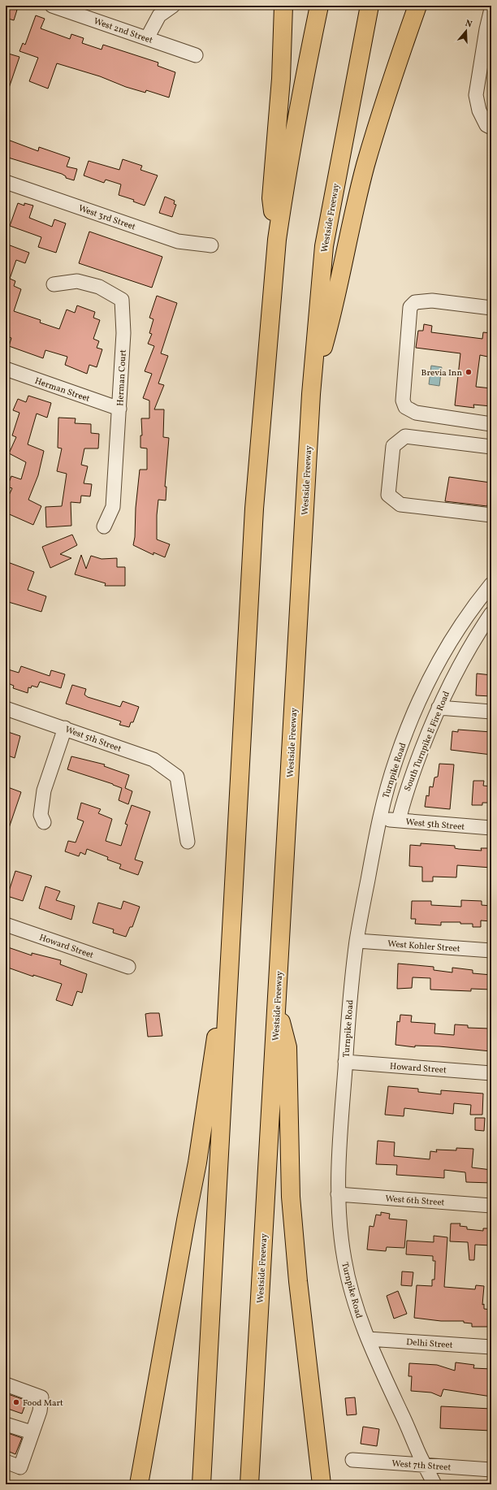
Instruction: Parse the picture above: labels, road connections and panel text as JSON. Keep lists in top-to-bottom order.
{
  "streets": {
    "highway": ["Westside Freeway"],
    "street": [
      "West 2nd Street",
      "West 3rd Street",
      "Herman Court",
      "Herman Street",
      "West 5th Street",
      "South Turnpike E Fire Road",
      "Turnpike Road",
      "Howard Street",
      "West Kohler Street",
      "West 6th Street",
      "Delhi Street",
      "West 7th Street"
    ]
  },
  "crossings": [
    ["Herman Court", "Herman Street"],
    ["West 5th Street", "South Turnpike E Fire Road"],
    ["West 5th Street", "Turnpike Road"],
    ["Turnpike Road", "Howard Street"],
    ["Turnpike Road", "West Kohler Street"],
    ["Turnpike Road", "West 6th Street"],
    ["Turnpike Road", "Delhi Street"],
    ["Turnpike Road", "West 7th Street"]
  ],
  "places": ["Brevia Inn", "Food Mart"],
  "north": "top"
}
